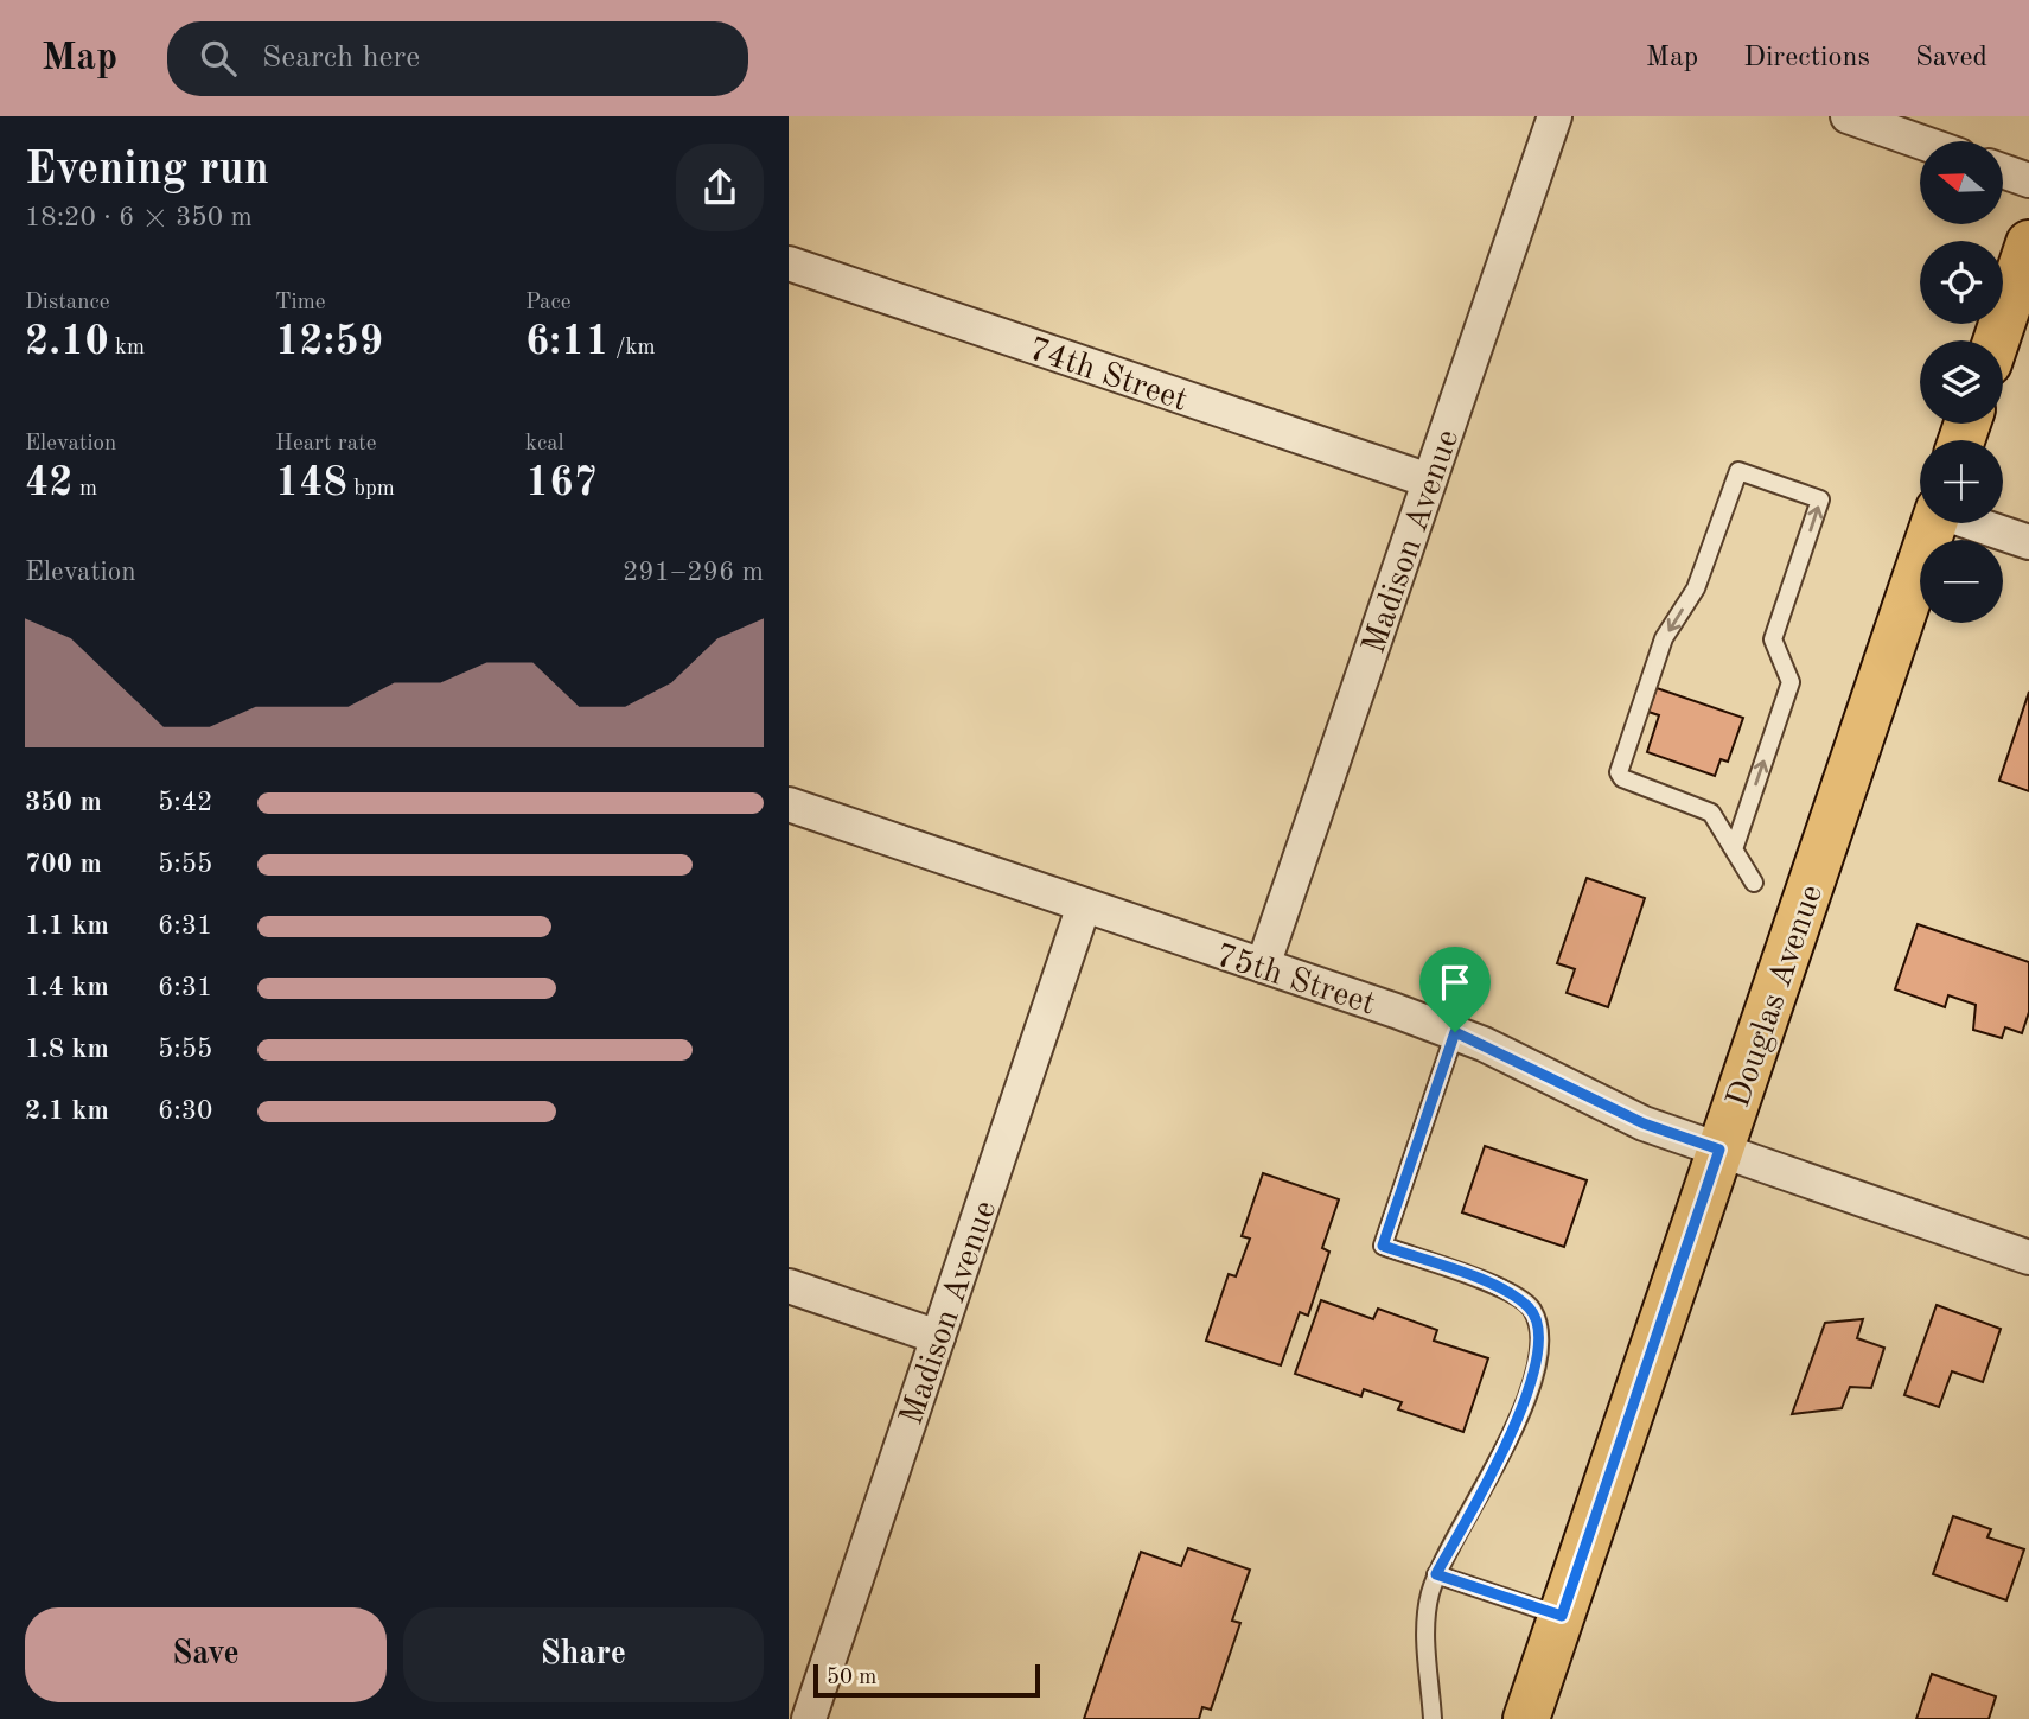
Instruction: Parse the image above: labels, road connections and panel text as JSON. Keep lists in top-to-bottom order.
{
  "streets": {
    "main road": ["Douglas Avenue"],
    "street": ["74th Street", "Madison Avenue", "75th Street"]
  },
  "crossings": [
    ["74th Street", "Madison Avenue"],
    ["Madison Avenue", "75th Street"],
    ["75th Street", "Douglas Avenue"]
  ],
  "scale_bar": "50 m",
  "north": "left",
  "page": {
    "header": "Map",
    "search": "Search here",
    "nav": ["Map", "Directions", "Saved"],
    "heading": ["Evening run", "18:20 · 6 × 350 m"],
    "map_buttons": ["+", "−"],
    "stats": [
      ["Distance", "2.10 km"],
      ["Time", "12:59"],
      ["Pace", "6:11 /km"],
      ["Elevation", "42 m"],
      ["Heart rate", "148 bpm"],
      ["kcal", "167"]
    ],
    "chart": ["Elevation", "291–296 m"],
    "list": [
      {
        "name": "350 m",
        "note": "5:42"
      },
      {
        "name": "700 m",
        "note": "5:55"
      },
      {
        "name": "1.1 km",
        "note": "6:31"
      },
      {
        "name": "1.4 km",
        "note": "6:31"
      },
      {
        "name": "1.8 km",
        "note": "5:55"
      },
      {
        "name": "2.1 km",
        "note": "6:30"
      }
    ],
    "buttons": ["Save", "Share"],
    "scale": "50 m"
  }
}
